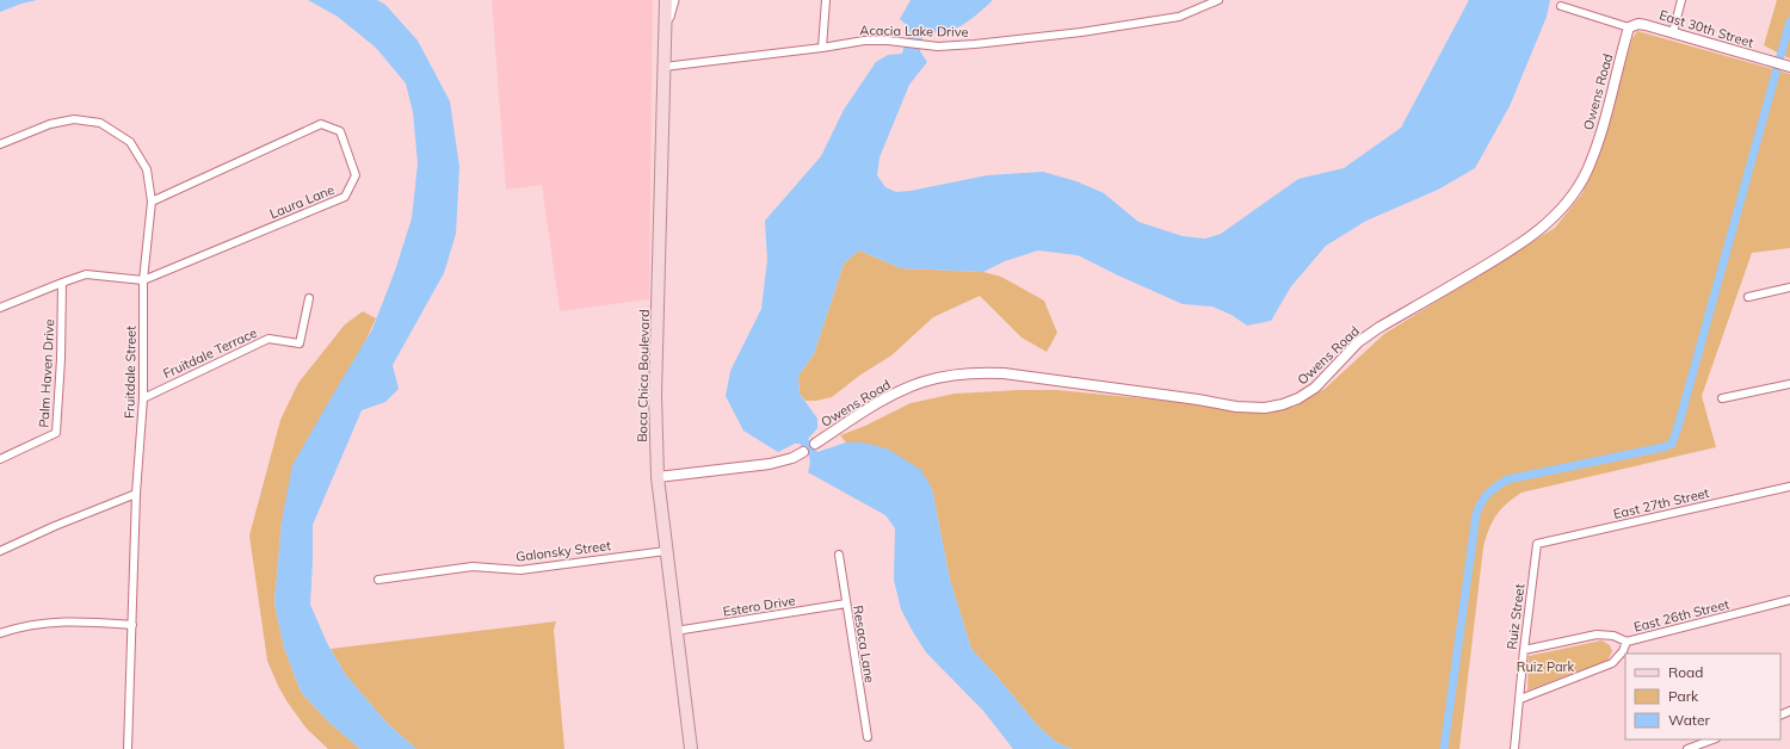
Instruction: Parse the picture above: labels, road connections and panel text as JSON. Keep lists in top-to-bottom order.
{
  "streets": {
    "main road": ["Boca Chica Boulevard"],
    "street": [
      "East 30th Street",
      "Acacia Lake Drive",
      "Owens Road",
      "Laura Lane",
      "Fruitdale Terrace",
      "Fruitdale Street",
      "Palm Haven Drive",
      "East 27th Street",
      "Galonsky Street",
      "Estero Drive",
      "East 26th Street",
      "Ruiz Street",
      "Resaca Lane"
    ]
  },
  "crossings": [
    ["East 30th Street", "Owens Road"],
    ["Acacia Lake Drive", "Boca Chica Boulevard"],
    ["Laura Lane", "Fruitdale Street"],
    ["Fruitdale Terrace", "Fruitdale Street"],
    ["Boca Chica Boulevard", "Galonsky Street"],
    ["Boca Chica Boulevard", "Estero Drive"],
    ["East 27th Street", "Ruiz Street"],
    ["Estero Drive", "Resaca Lane"],
    ["East 26th Street", "Ruiz Street"]
  ],
  "parks": ["Ruiz Park"],
  "legend": ["Road", "Park", "Water"]
}
